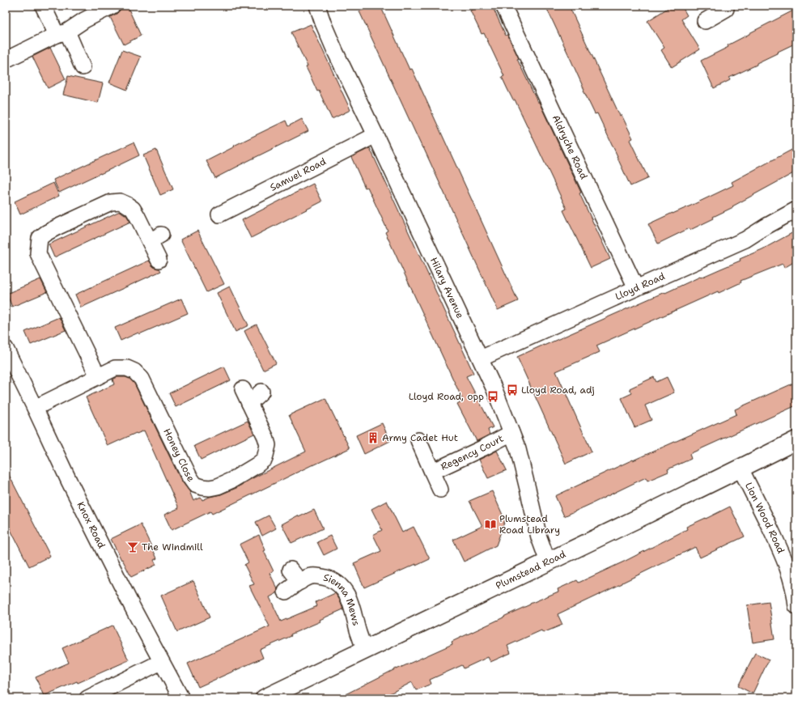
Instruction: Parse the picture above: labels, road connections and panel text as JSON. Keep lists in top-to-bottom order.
{
  "streets": {
    "main road": ["Plumstead Road"],
    "street": [
      "Aldryche Road",
      "Samuel Road",
      "Lloyd Road",
      "Hilary Avenue",
      "Regency Court",
      "Honey Close",
      "Lion Wood Road",
      "Knox Road",
      "Sienna Mews"
    ]
  },
  "crossings": [
    ["Aldryche Road", "Lloyd Road"],
    ["Samuel Road", "Hilary Avenue"],
    ["Lloyd Road", "Hilary Avenue"],
    ["Hilary Avenue", "Regency Court"],
    ["Hilary Avenue", "Plumstead Road"],
    ["Honey Close", "Knox Road"],
    ["Lion Wood Road", "Plumstead Road"],
    ["Plumstead Road", "Sienna Mews"]
  ],
  "places": {
    "bus stop": ["Lloyd Road, adj", "Lloyd Road, opp"],
    "building": ["Army Cadet Hut"],
    "library": ["Plumstead Road Library"],
    "bar": ["The Windmill"]
  }
}
